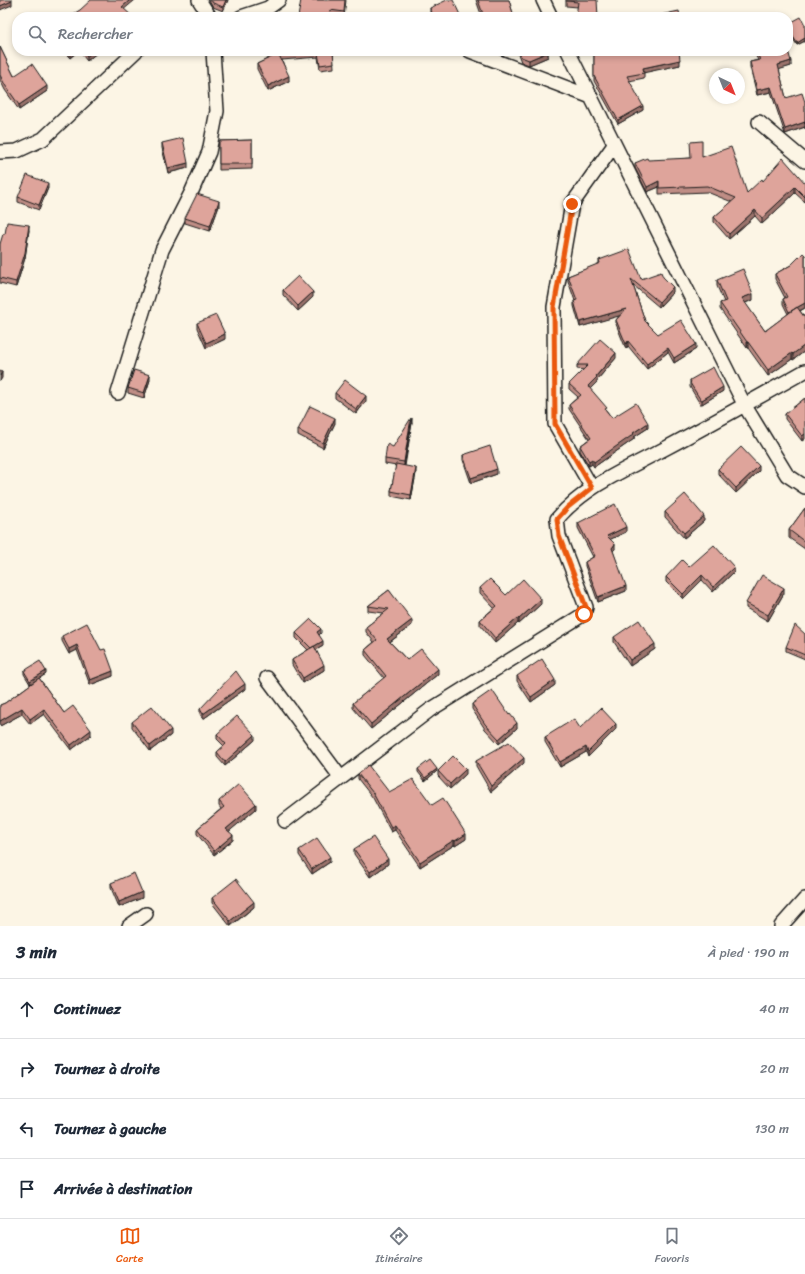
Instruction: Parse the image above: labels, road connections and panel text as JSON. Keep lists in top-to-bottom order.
{
  "north": "bottom right",
  "page": {
    "search": "Rechercher",
    "heading": ["3 min", "À pied · 190 m"],
    "list": [
      ["Continuez", "40 m"],
      ["Tournez à droite", "20 m"],
      ["Tournez à gauche", "130 m"],
      "Arrivée à destination"
    ],
    "nav": ["Carte", "Itinéraire", "Favoris"]
  }
}
